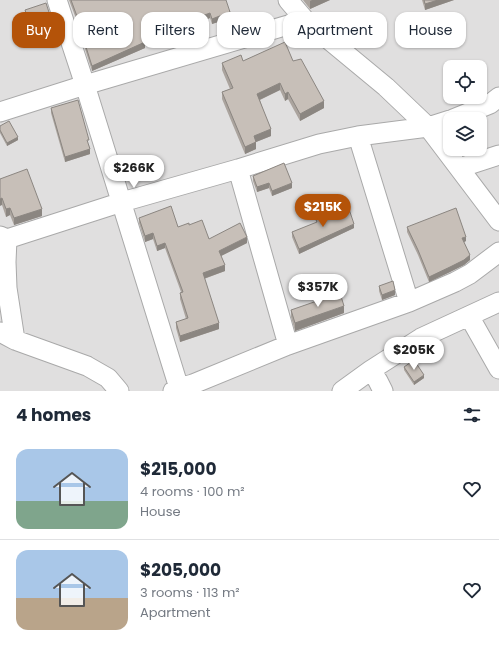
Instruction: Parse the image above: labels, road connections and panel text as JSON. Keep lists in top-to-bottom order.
{
  "page": {
    "chip": [
      "Buy",
      "Rent",
      "Filters",
      "New",
      "Apartment",
      "House"
    ],
    "price": [
      "$266K",
      "$215K",
      "$357K",
      "$205K"
    ],
    "heading": "4 homes",
    "list": [
      {
        "name": "$215,000",
        "note": "4 rooms · 100 m² · House"
      },
      {
        "name": "$205,000",
        "note": "3 rooms · 113 m² · Apartment"
      }
    ]
  }
}
